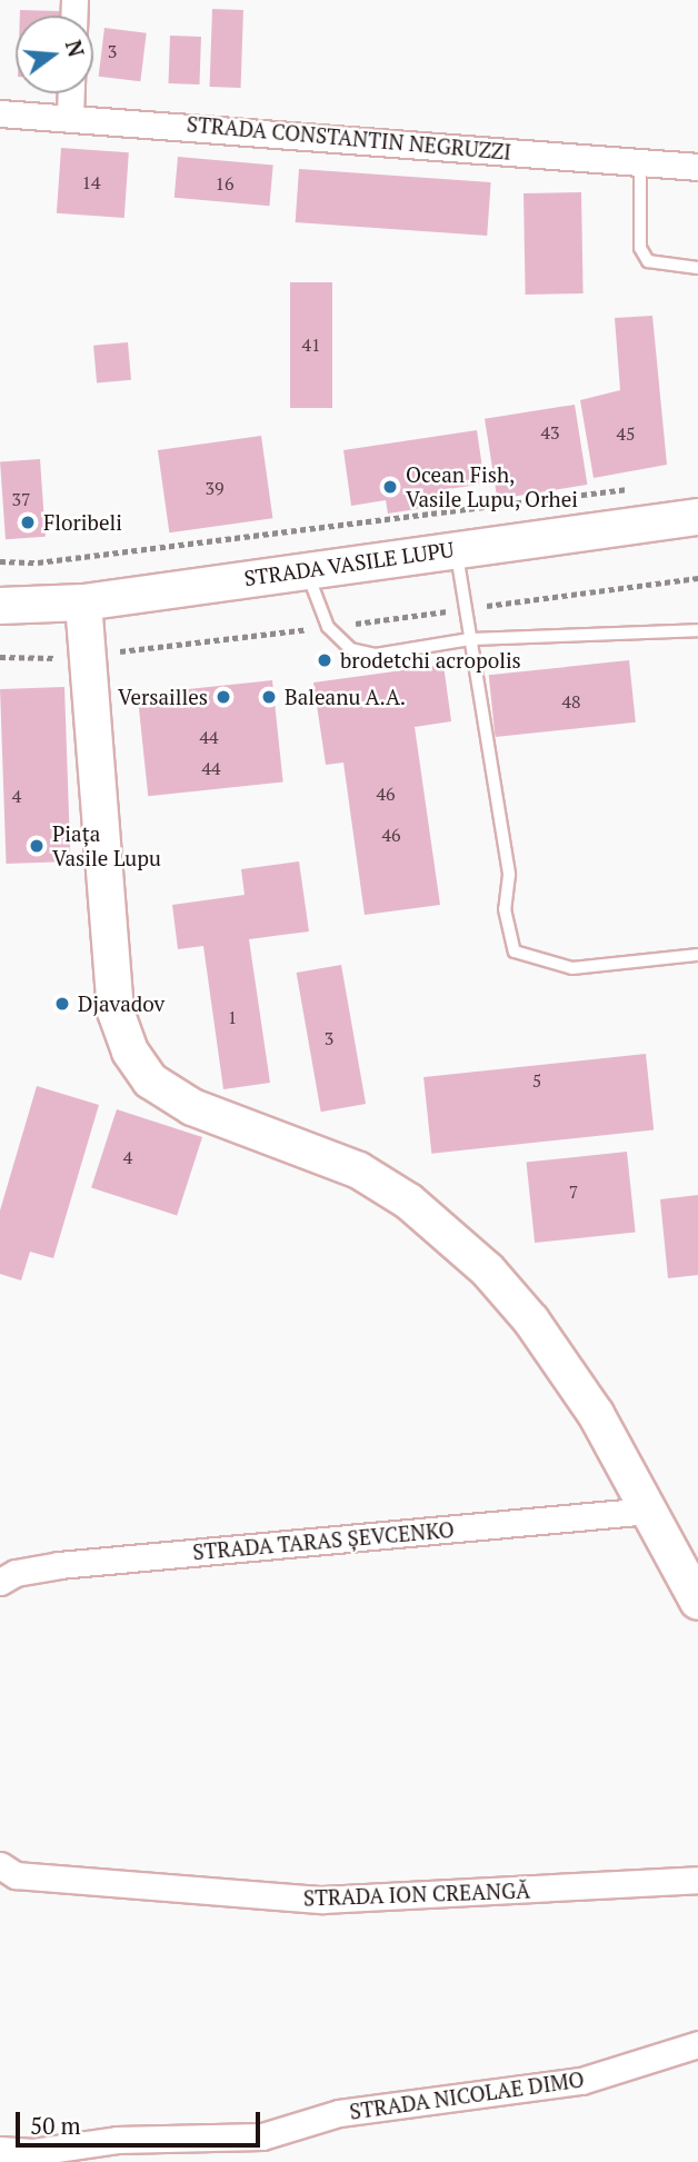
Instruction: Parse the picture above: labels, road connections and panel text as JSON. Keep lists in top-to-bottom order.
{
  "streets": {
    "street": [
      "STRADA CONSTANTIN NEGRUZZI",
      "STRADA VASILE LUPU",
      "STRADA TARAS ȘEVCENKO",
      "STRADA ION CREANGĂ",
      "STRADA NICOLAE DIMO"
    ]
  },
  "places": [
    "Ocean Fish, Vasile Lupu, Orhei",
    "Floribeli",
    "brodetchi acropolis",
    "Versailles",
    "Baleanu A.A.",
    "Piața Vasile Lupu",
    "Djavadov"
  ],
  "house_numbers": [
    "3",
    "14",
    "16",
    "41",
    "43",
    "45",
    "39",
    "37",
    "48",
    "44",
    "44",
    "46",
    "4",
    "46",
    "1",
    "3",
    "5",
    "4",
    "7"
  ],
  "scale_bar": "50 m",
  "north": "right"
}
